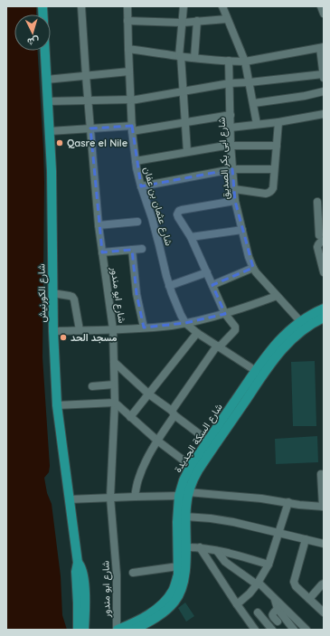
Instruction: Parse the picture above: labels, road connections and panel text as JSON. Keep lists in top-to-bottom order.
{
  "streets": {
    "main road": ["شارع الكورنيش", "شارع السكة الجديدة"],
    "street": ["شارع ابى بكر الصديق", "شارع عثمان بن عفان", "شارع ابو مندور"]
  },
  "crossings": [
    ["شارع ابى بكر الصديق", "شارع السكة الجديدة"],
    ["شارع عثمان بن عفان", "شارع السكة الجديدة"],
    ["شارع ابو مندور", "شارع السكة الجديدة"]
  ],
  "places": ["Qasre el Nile", "مسجد الحد"],
  "north": "bottom"
}
